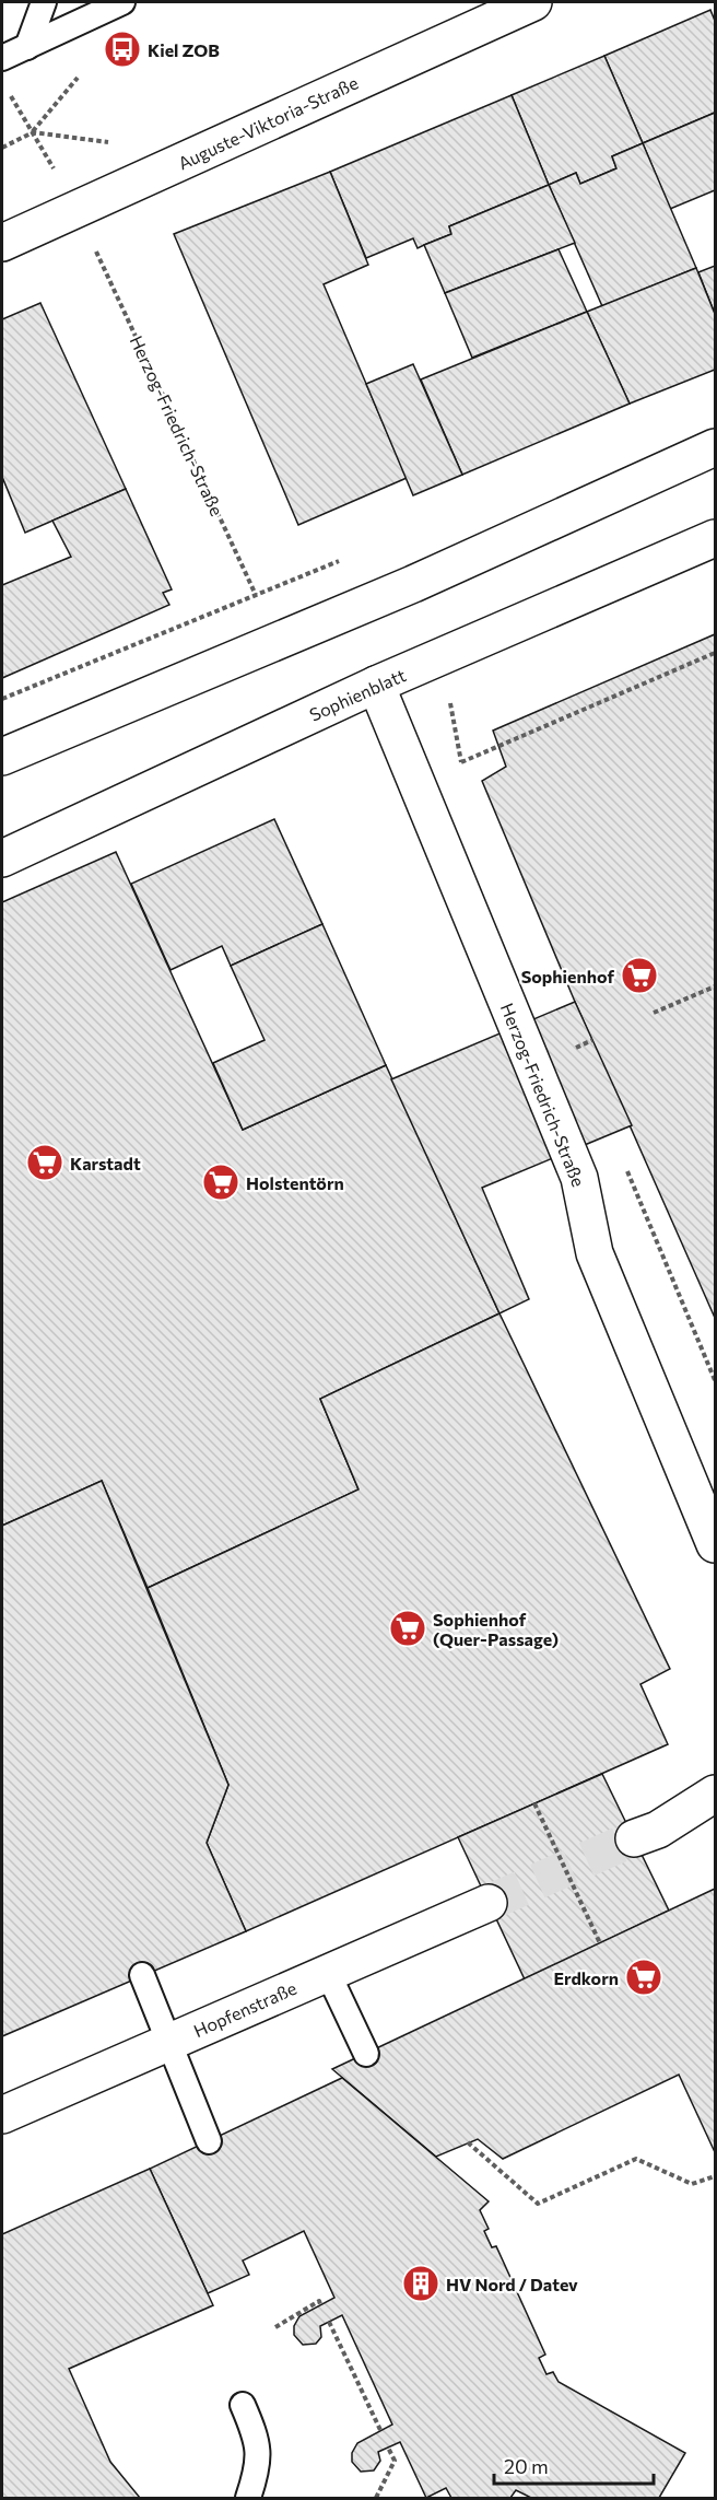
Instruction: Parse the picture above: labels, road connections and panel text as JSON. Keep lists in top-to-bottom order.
{
  "streets": {
    "street": [
      "Auguste-Viktoria-Straße",
      "Herzog-Friedrich-Straße",
      "Sophienblatt",
      "Hopfenstraße"
    ]
  },
  "crossings": [
    ["Auguste-Viktoria-Straße", "Herzog-Friedrich-Straße"],
    ["Herzog-Friedrich-Straße", "Sophienblatt"]
  ],
  "places": {
    "bus stop": ["Kiel ZOB"],
    "supermarket": [
      "Sophienhof",
      "Karstadt",
      "Holstentörn",
      "Sophienhof (Quer-Passage)",
      "Erdkorn"
    ],
    "building": ["HV Nord / Datev"]
  },
  "scale_bar": "20 m"
}
